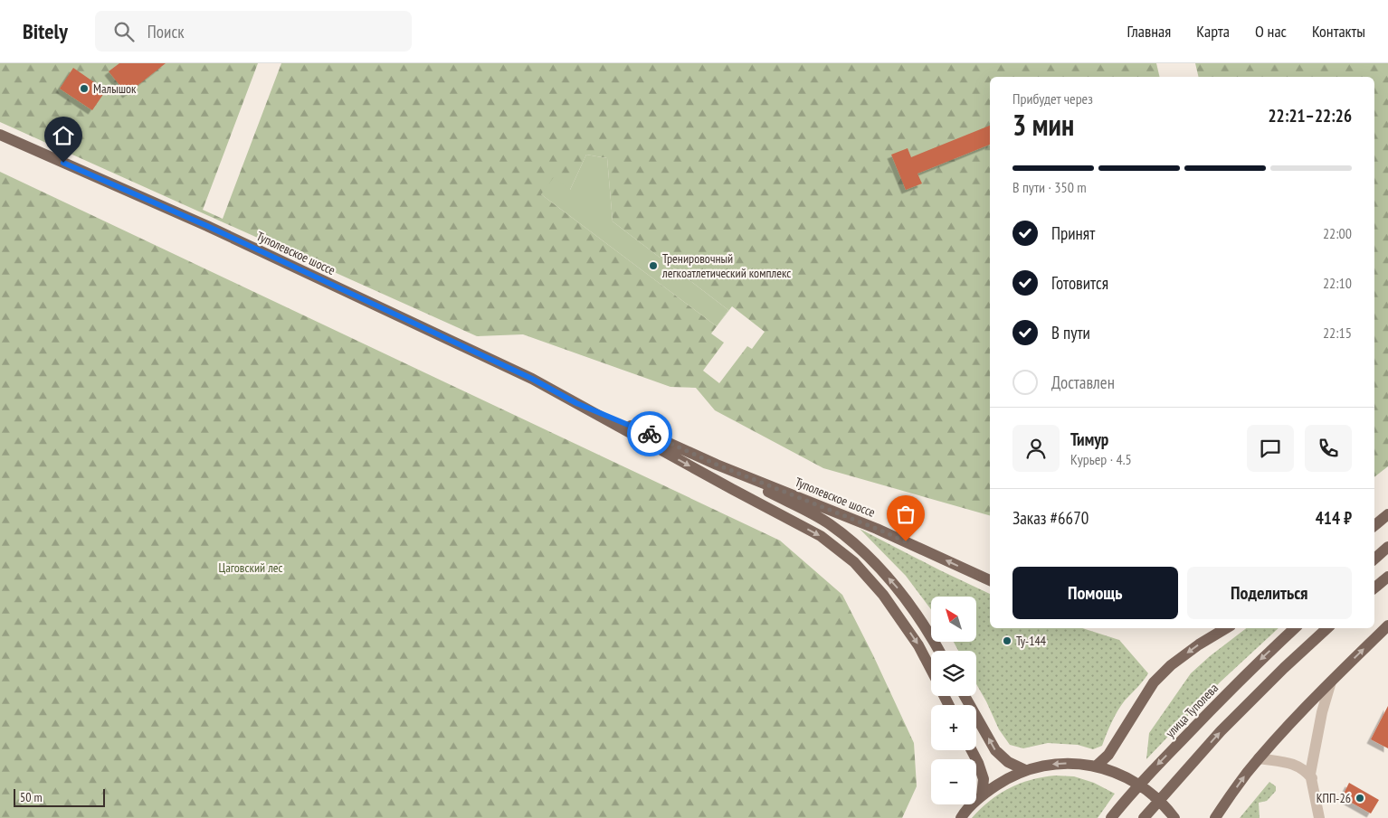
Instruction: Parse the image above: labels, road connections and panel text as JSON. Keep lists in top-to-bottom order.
{
  "streets": {
    "main road": ["Туполевское шоссе", "улица Туполева"]
  },
  "parks": ["Цаговский лес"],
  "places": [
    "Малышок",
    "Тренировочный легкоатлетический комплекс",
    "Ty-144",
    "КПП-26"
  ],
  "scale_bar": "50 m",
  "north": "top left",
  "page": {
    "header": "Bitely",
    "search": "Поиск",
    "nav": [
      "Главная",
      "Карта",
      "О нас",
      "Контакты"
    ],
    "heading": ["3 мин", "Прибудет через", "22:21–22:26"],
    "panel": [
      "Тимур",
      "Курьер · 4.5",
      "Заказ #6670",
      "414 ₽"
    ],
    "bar": "В пути · 350 m",
    "list": [
      ["Принят", "22:00"],
      ["Готовится", "22:10"],
      ["В пути", "22:15"],
      "Доставлен"
    ],
    "buttons": ["Помощь", "Поделиться"],
    "map_buttons": ["+", "−"],
    "scale": "50 m"
  }
}
